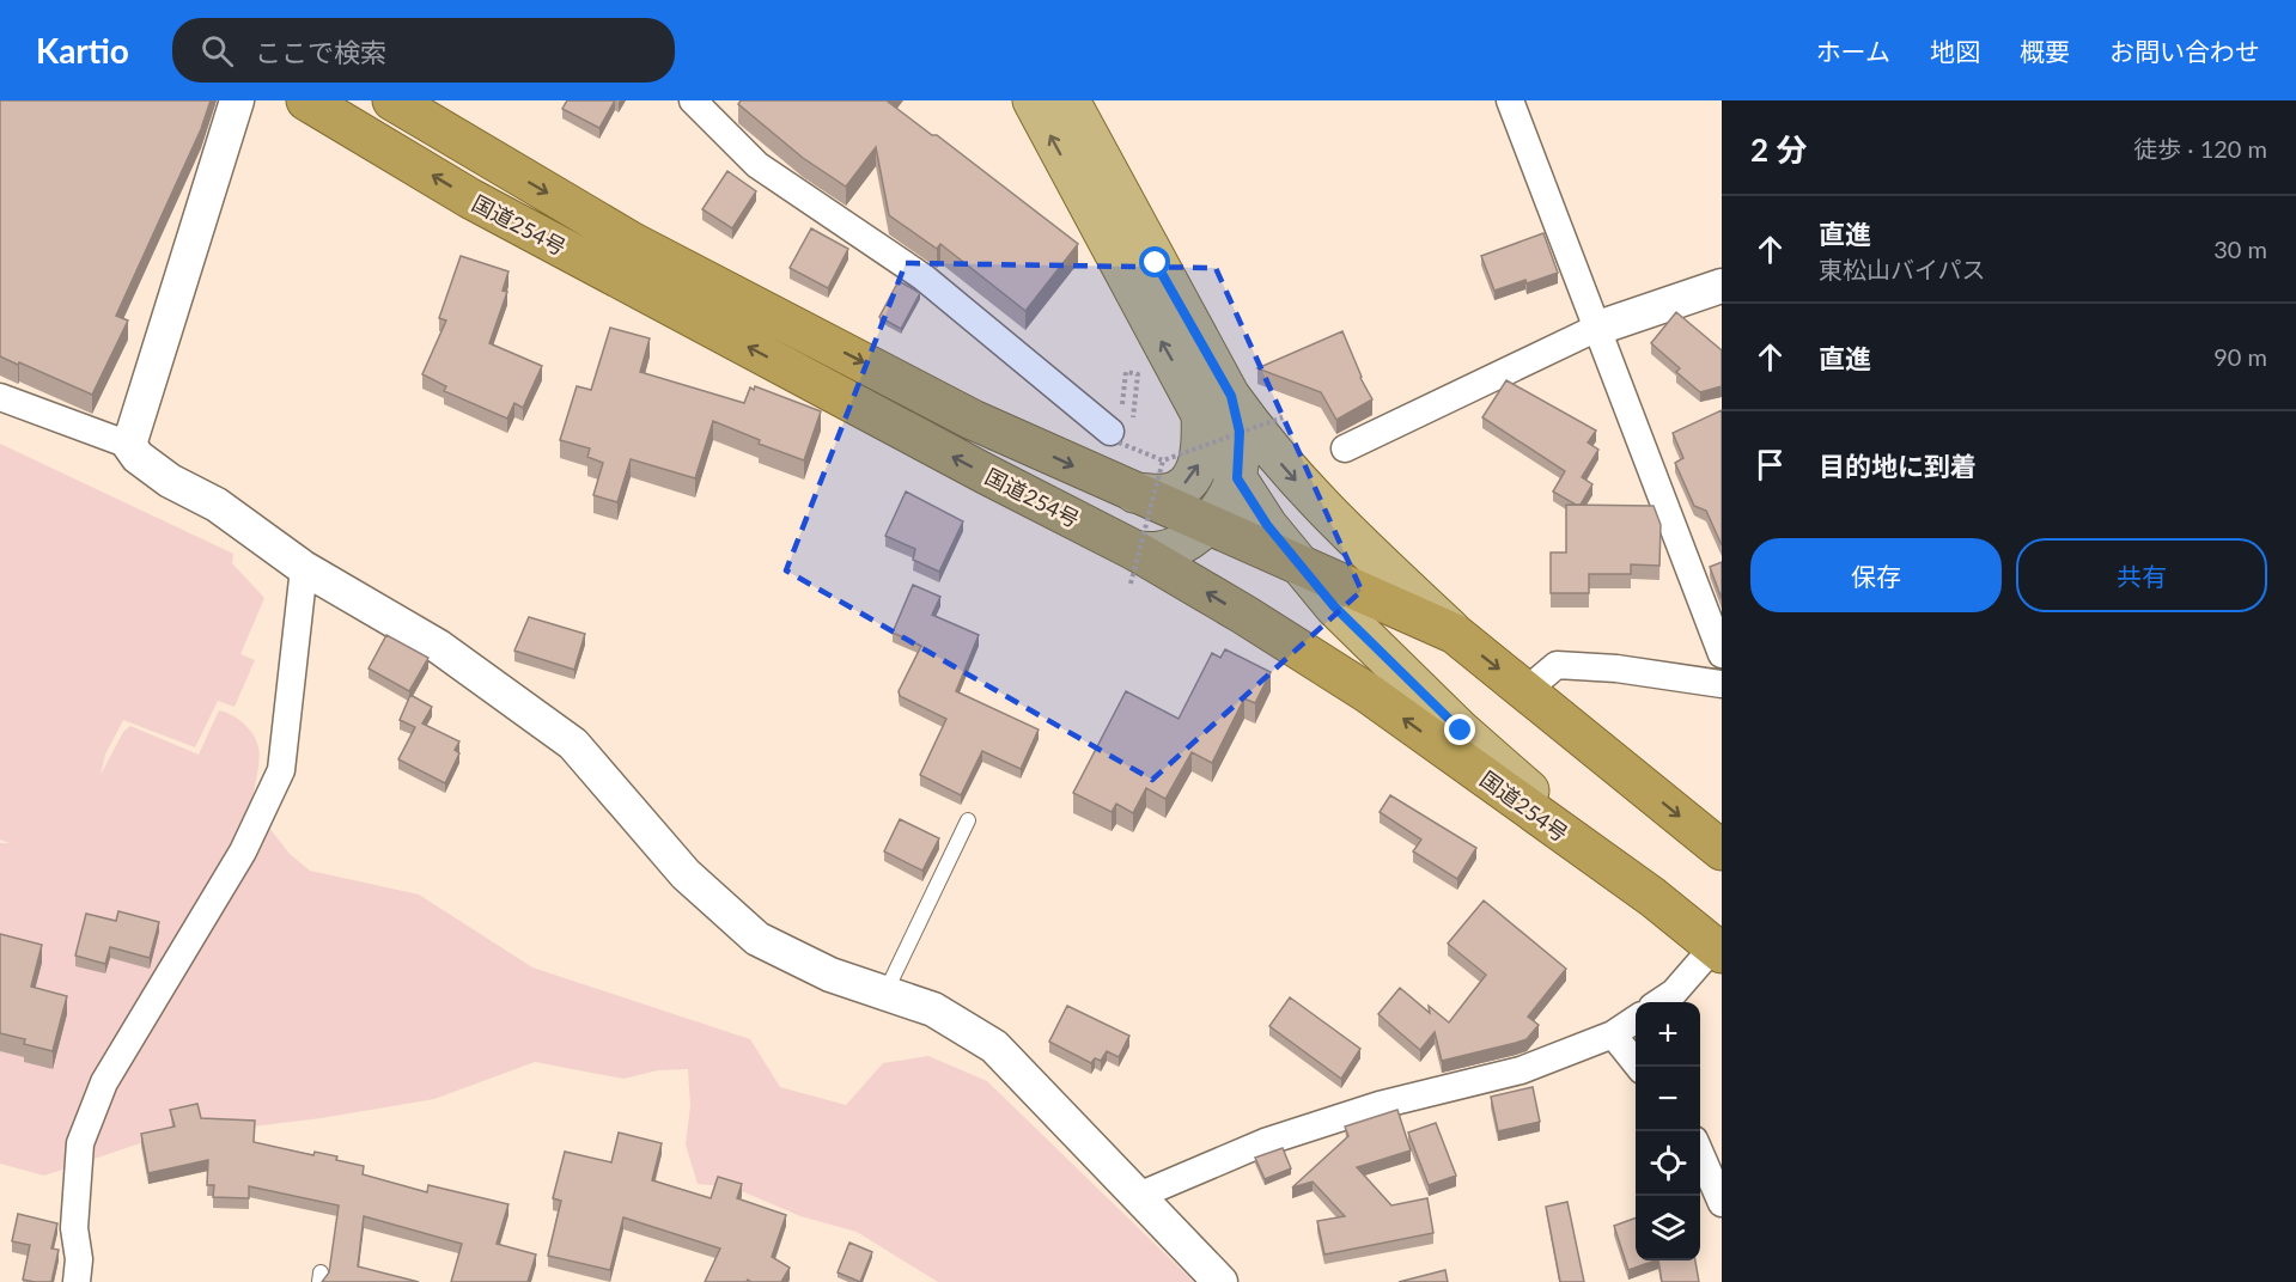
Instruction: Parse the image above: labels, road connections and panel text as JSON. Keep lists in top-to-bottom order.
{
  "streets": {
    "highway": ["国道254号"]
  },
  "page": {
    "header": "Kartio",
    "search": "ここで検索",
    "nav": [
      "ホーム",
      "地図",
      "概要",
      "お問い合わせ"
    ],
    "heading": ["2 分", "徒歩 · 120 m"],
    "list": [
      ["直進", "東松山バイパス", "30 m"],
      ["直進", "90 m"],
      "目的地に到着"
    ],
    "buttons": ["保存", "共有"],
    "map_buttons": ["+", "−"]
  }
}
